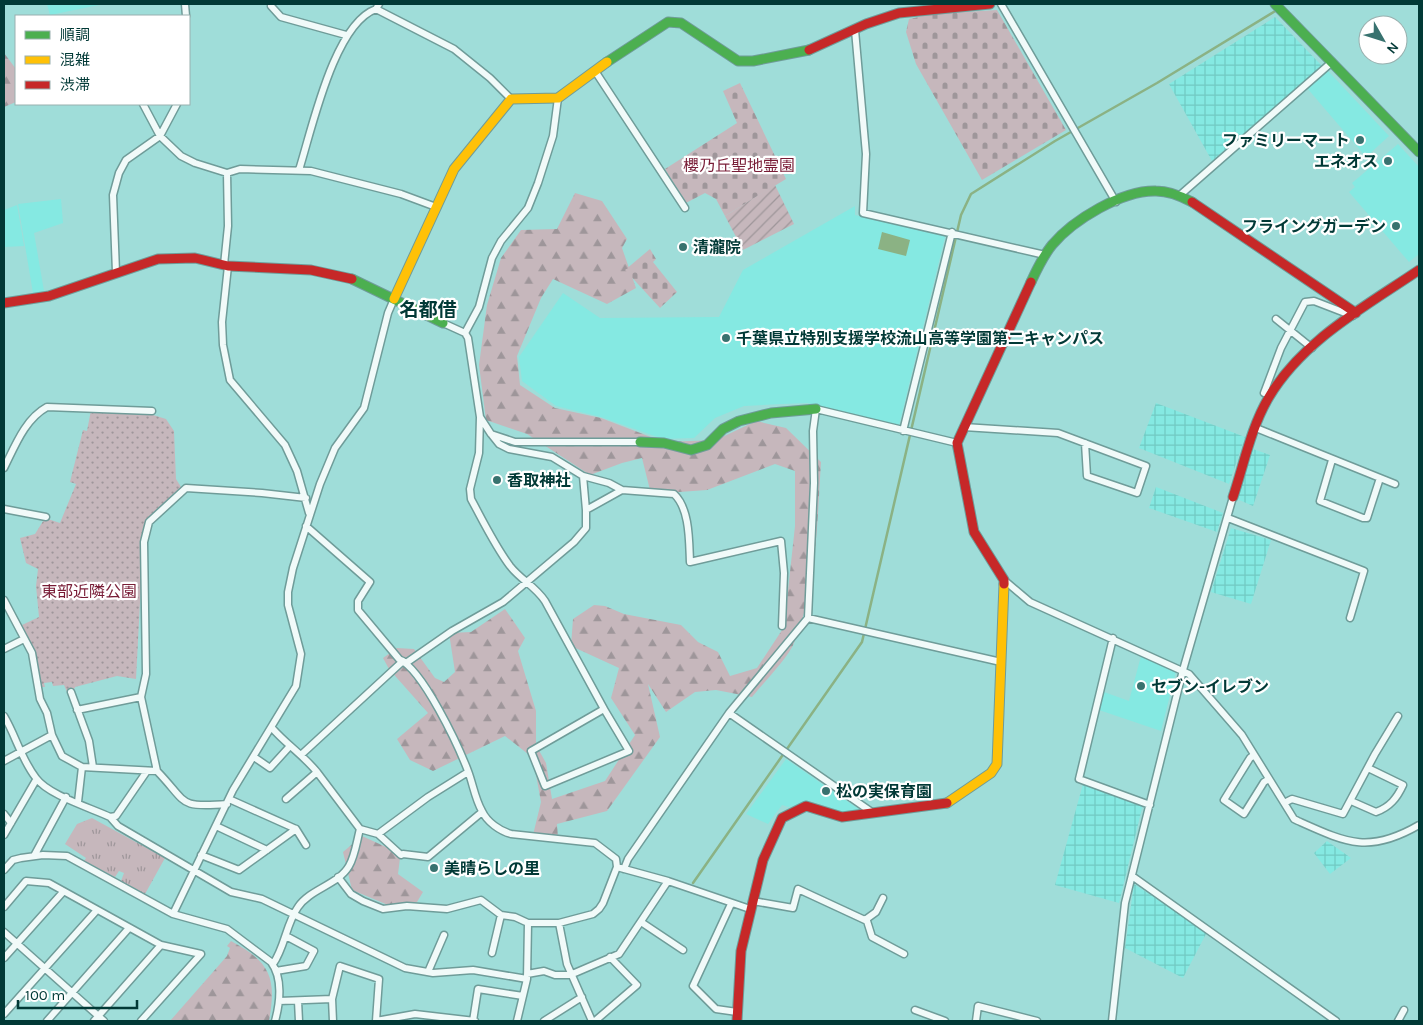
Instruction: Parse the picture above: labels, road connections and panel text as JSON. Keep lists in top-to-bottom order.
{
  "districts": ["名都借"],
  "parks": ["櫻乃丘聖地霊園", "東部近隣公園"],
  "places": [
    "ファミリーマート",
    "エネオス",
    "フライングガーデン",
    "清瀧院",
    "千葉県立特別支援学校流山高等学園第二キャンパス",
    "香取神社",
    "セブン-イレブン",
    "松の実保育園",
    "美晴らしの里"
  ],
  "legend": ["順調", "混雑", "渋滞"],
  "scale_bar": "100 m",
  "north": "bottom right"
}
